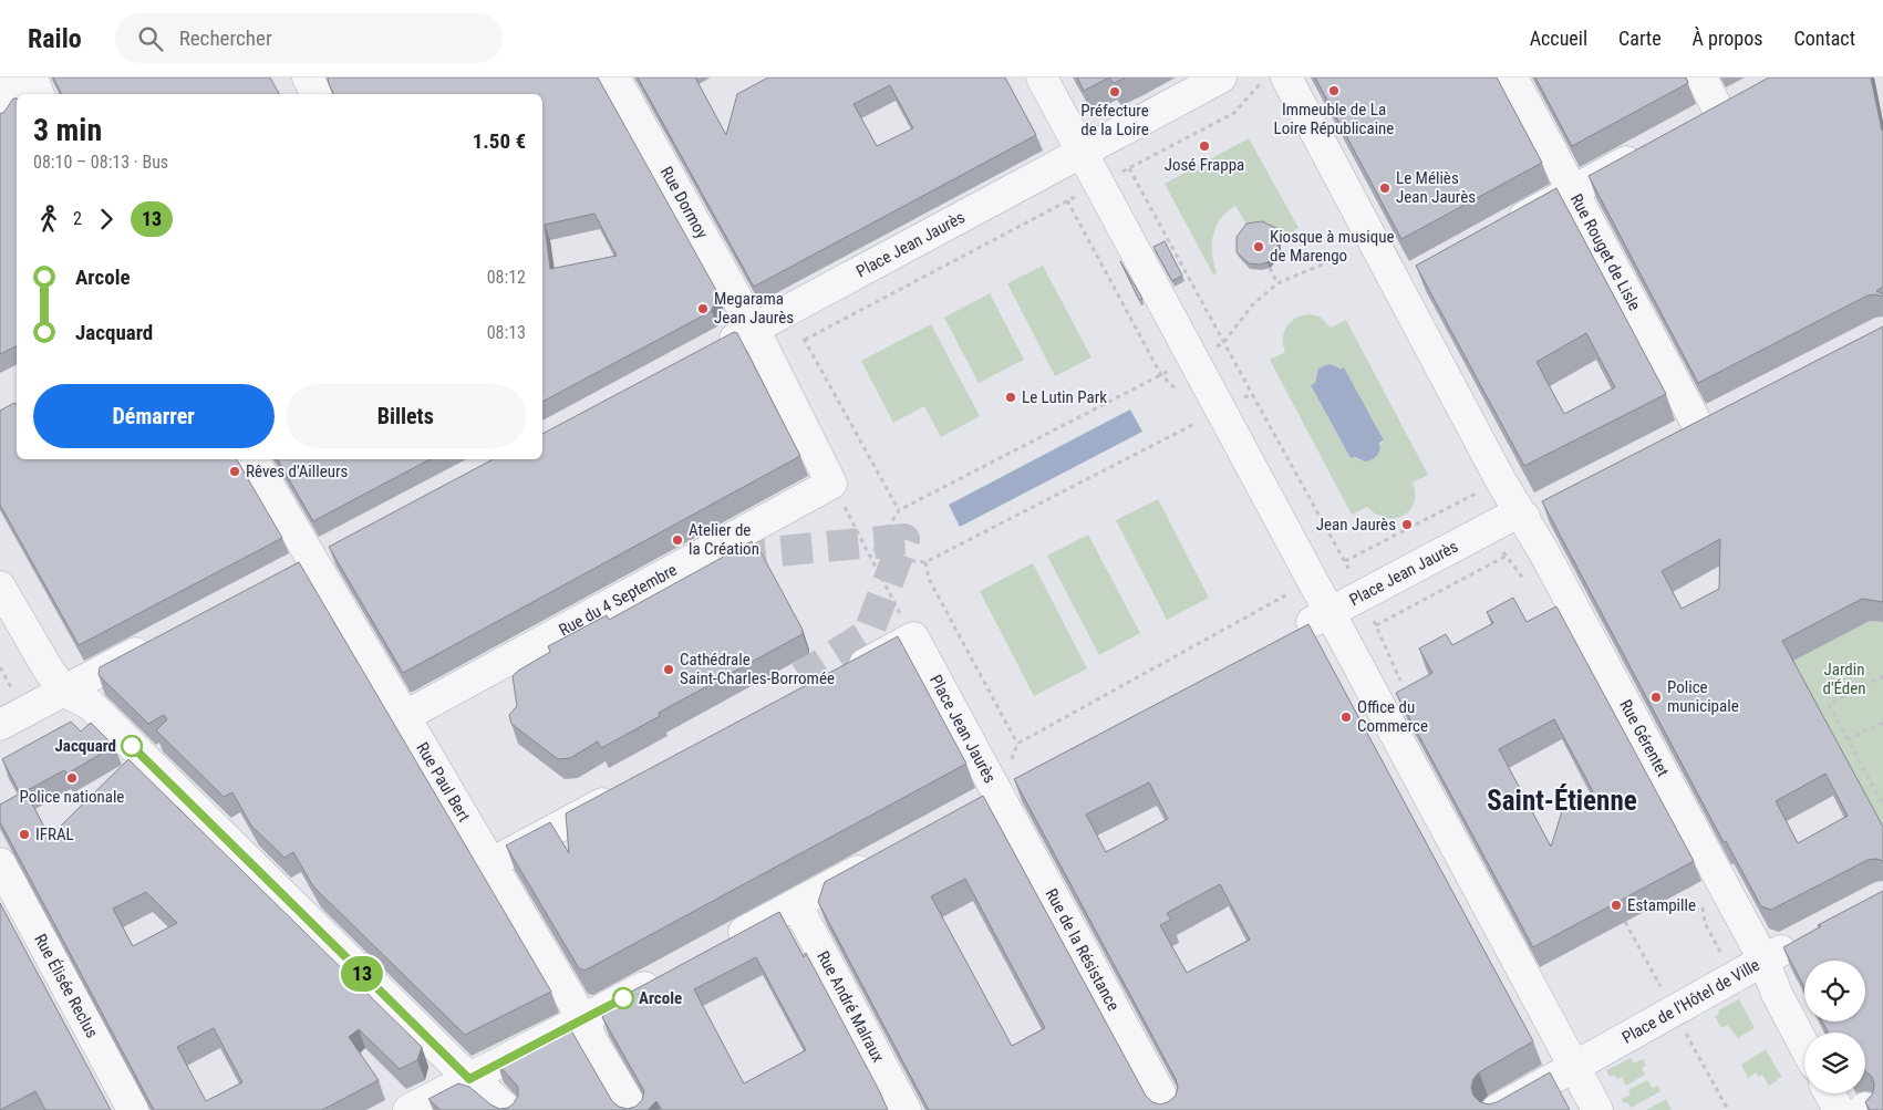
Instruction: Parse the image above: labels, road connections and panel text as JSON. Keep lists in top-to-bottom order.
{
  "streets": {
    "street": [
      "Rue Dormoy",
      "Place Jean Jaurès",
      "Rue Rouget de Lisle",
      "Rue du 4 Septembre",
      "Rue Gérentet",
      "Rue Paul Bert",
      "Rue de la Résistance",
      "Rue Élisée Reclus",
      "Place de l'Hôtel de Ville",
      "Rue André Malraux"
    ]
  },
  "crossings": [
    ["Rue Dormoy", "Place Jean Jaurès"],
    ["Place Jean Jaurès", "Rue Gérentet"],
    ["Place Jean Jaurès", "Rue de la Résistance"],
    ["Rue du 4 Septembre", "Rue Paul Bert"],
    ["Rue Gérentet", "Place de l'Hôtel de Ville"]
  ],
  "districts": ["Saint-Étienne"],
  "parks": ["Jardin d'Éden"],
  "places": [
    "Immeuble de La Loire Républicaine",
    "Préfecture de la Loire",
    "José Frappa",
    "Le Méliès Jean Jaurès",
    "Kiosque à musique de Marengo",
    "Megarama Jean Jaurès",
    "Le Lutin Park",
    "Rêves d'Ailleurs",
    "Jean Jaurès",
    "Atelier de la Création",
    "Cathédrale Saint-Charles-Borromée",
    "Police municipale",
    "Office du Commerce",
    "Jacquard",
    "Police nationale",
    "IFRAL",
    "Estampille",
    "Arcole"
  ],
  "lines": ["bus line 13"],
  "page": {
    "header": "Railo",
    "search": "Rechercher",
    "nav": [
      "Accueil",
      "Carte",
      "À propos",
      "Contact"
    ],
    "on_map": "13",
    "heading": ["3 min", "08:10 – 08:13 · Bus", "1.50 €"],
    "legs": ["2", "13"],
    "list": [
      {
        "name": "Arcole",
        "value": "08:12"
      },
      {
        "name": "Jacquard",
        "value": "08:13"
      }
    ],
    "buttons": ["Démarrer", "Billets"]
  }
}
